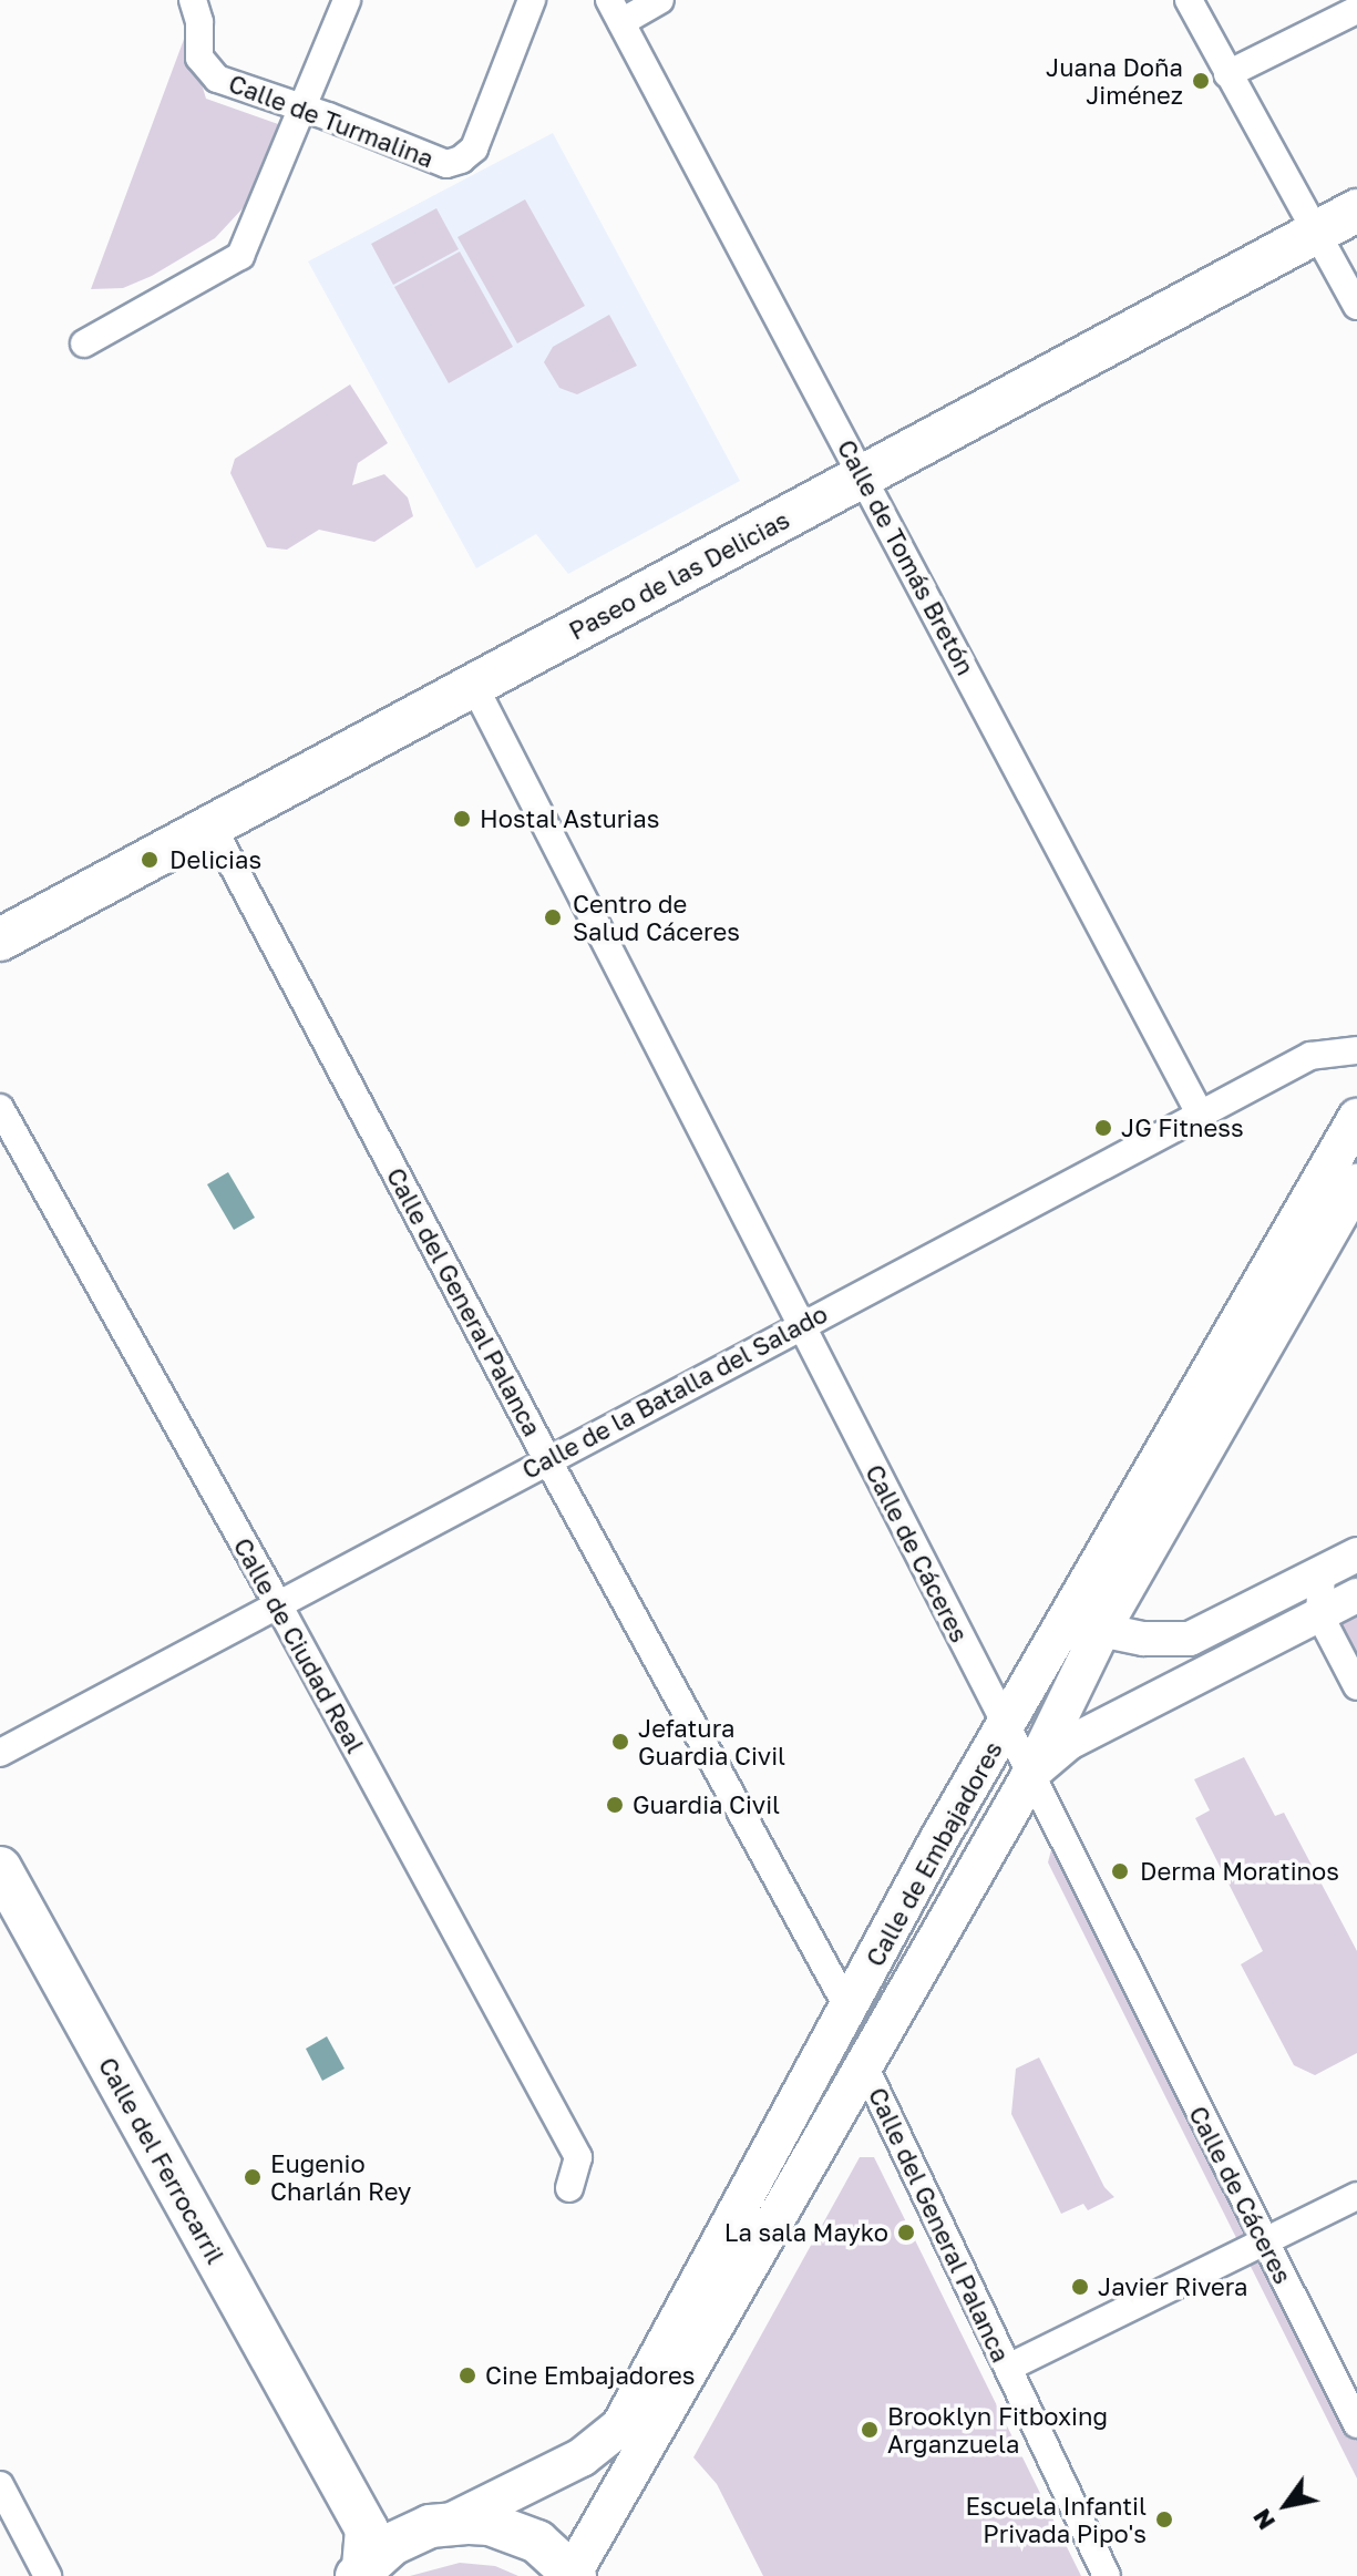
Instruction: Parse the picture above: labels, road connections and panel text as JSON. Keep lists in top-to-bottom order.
{
  "streets": {
    "main road": ["Paseo de las Delicias", "Calle de Embajadores", "Calle del Ferrocarril"],
    "street": [
      "Calle de Turmalina",
      "Calle de Tomás Bretón",
      "Calle del General Palanca",
      "Calle de la Batalla del Salado",
      "Calle de Cáceres",
      "Calle de Ciudad Real"
    ]
  },
  "crossings": [
    ["Calle de Tomás Bretón", "Paseo de las Delicias"],
    ["Calle de Tomás Bretón", "Calle de la Batalla del Salado"],
    ["Paseo de las Delicias", "Calle del General Palanca"],
    ["Paseo de las Delicias", "Calle de Cáceres"],
    ["Calle del General Palanca", "Calle de la Batalla del Salado"],
    ["Calle del General Palanca", "Calle de Embajadores"],
    ["Calle de la Batalla del Salado", "Calle de Cáceres"],
    ["Calle de la Batalla del Salado", "Calle de Ciudad Real"],
    ["Calle de Cáceres", "Calle de Embajadores"],
    ["Calle de Embajadores", "Calle del Ferrocarril"]
  ],
  "places": [
    "Juana Doña Jiménez",
    "Hostal Asturias",
    "Delicias",
    "Centro de Salud Cáceres",
    "JG Fitness",
    "Jefatura Guardia Civil",
    "Guardia Civil",
    "Derma Moratinos",
    "Eugenio Charlán Rey",
    "La sala Mayko",
    "Javier Rivera",
    "Cine Embajadores",
    "Brooklyn Fitboxing Arganzuela",
    "Escuela Infantil Privada Pipo's"
  ],
  "north": "bottom left"
}
